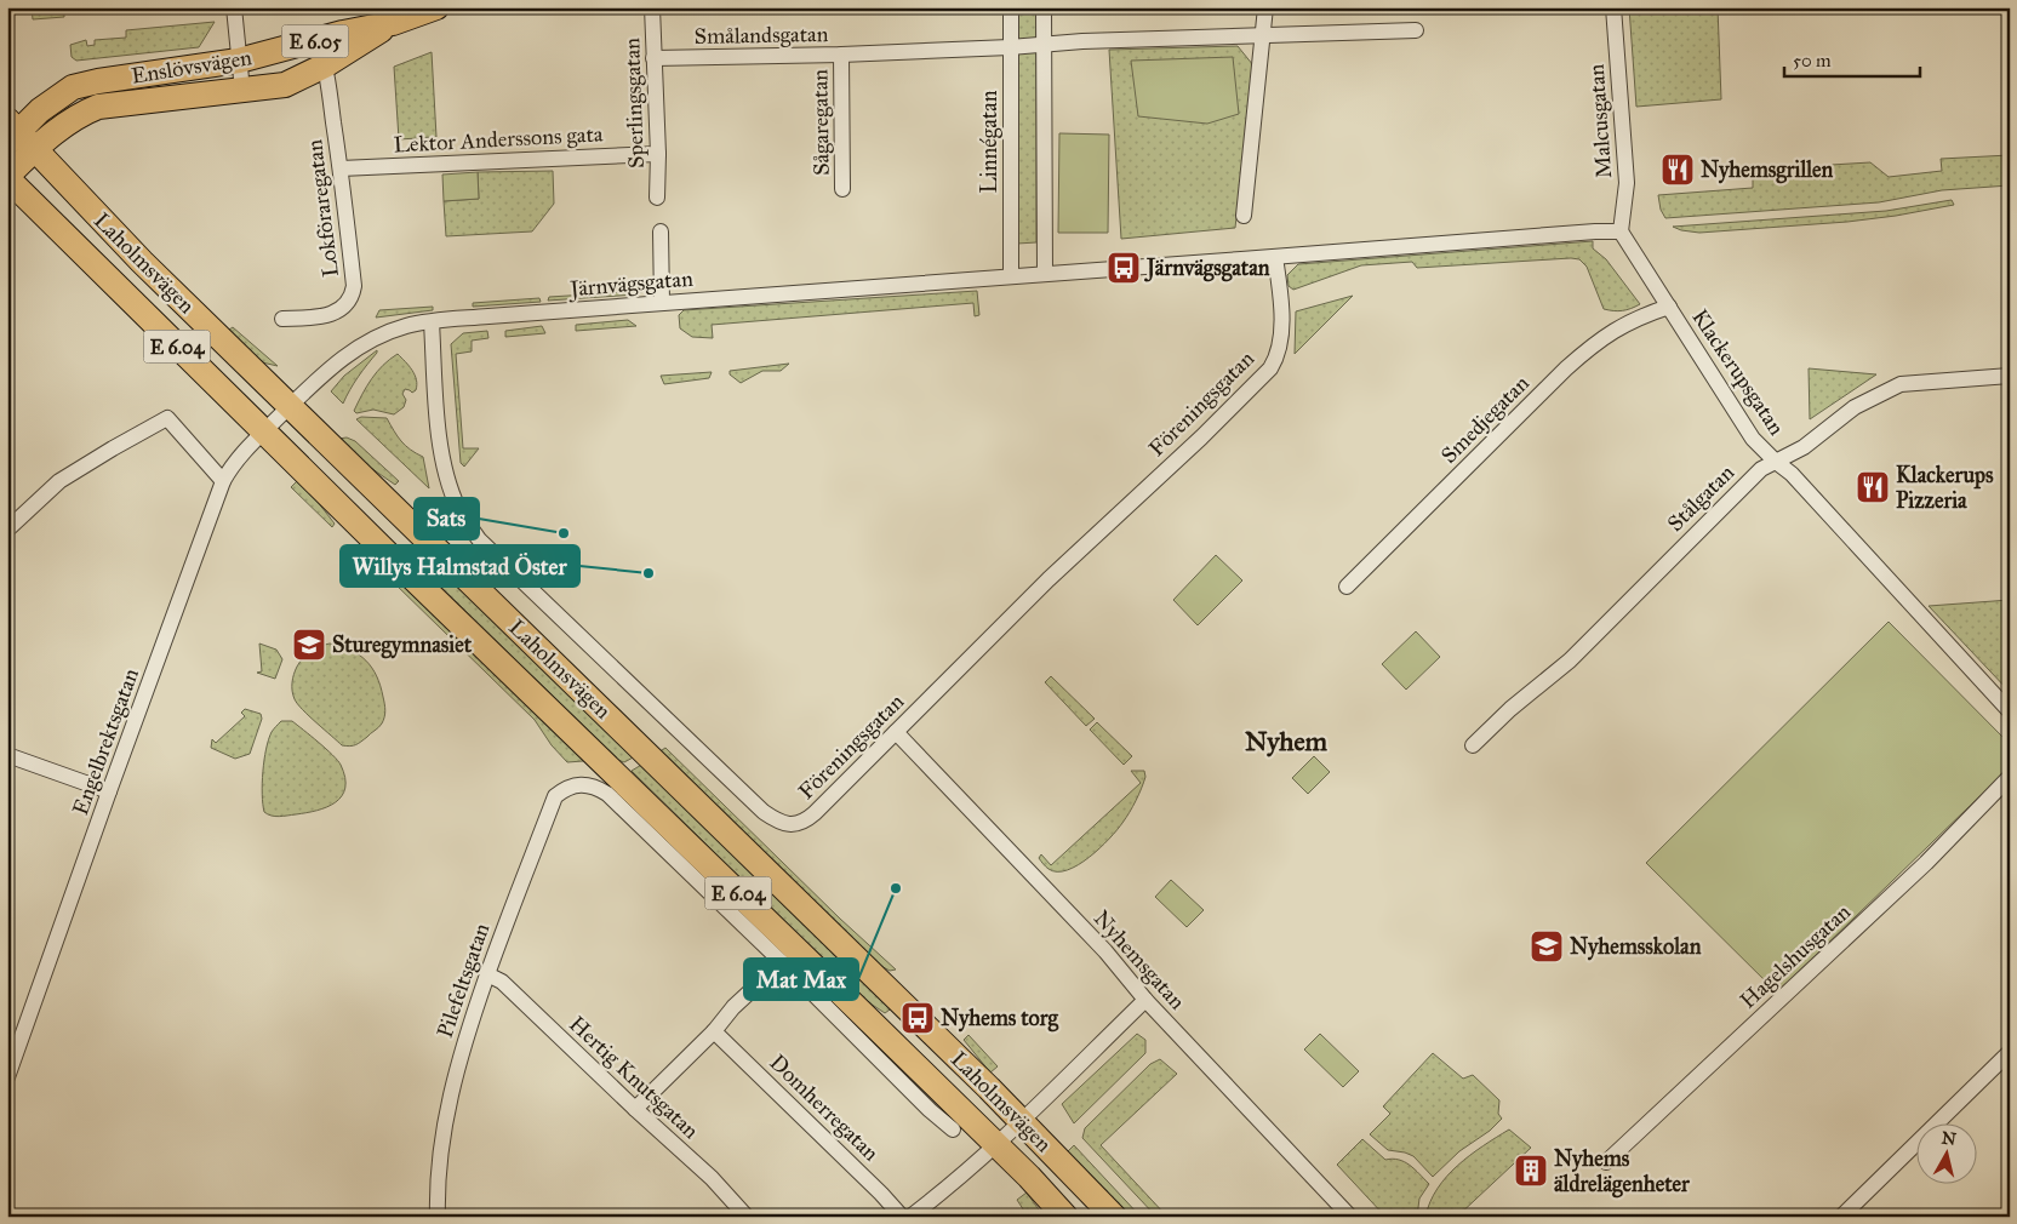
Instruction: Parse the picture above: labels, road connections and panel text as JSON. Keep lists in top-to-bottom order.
{
  "streets": {
    "highway": [
      "E 6.05",
      "Enslövsvägen",
      "Laholmsvägen",
      "E 6.04"
    ],
    "street": [
      "Smålandsgatan",
      "Sperlingsgatan",
      "Malcusgatan",
      "Sågaregatan",
      "Lektor Anderssons gata",
      "Linnégatan",
      "Lokföraregatan",
      "Järnvägsgatan",
      "Klackerupsgatan",
      "Föreningsgatan",
      "Smedjegatan",
      "Stålgatan",
      "Engelbrektsgatan",
      "Hagelshusgatan",
      "Nyhemsgatan",
      "Pilefeltsgatan",
      "Hertig Knutsgatan",
      "Domherregatan"
    ]
  },
  "crossings": [
    ["Smålandsgatan", "Sperlingsgatan"],
    ["Smålandsgatan", "Sågaregatan"],
    ["Smålandsgatan", "Linnégatan"],
    ["Enslövsvägen", "Lokföraregatan"],
    ["Enslövsvägen", "Laholmsvägen"],
    ["Sperlingsgatan", "Lektor Anderssons gata"],
    ["Malcusgatan", "Järnvägsgatan"],
    ["Malcusgatan", "Klackerupsgatan"],
    ["Lektor Anderssons gata", "Lokföraregatan"],
    ["Linnégatan", "Järnvägsgatan"],
    ["Laholmsvägen", "Järnvägsgatan"],
    ["Laholmsvägen", "Engelbrektsgatan"],
    ["Järnvägsgatan", "Klackerupsgatan"],
    ["Järnvägsgatan", "Föreningsgatan"],
    ["Järnvägsgatan", "Engelbrektsgatan"],
    ["Klackerupsgatan", "Smedjegatan"],
    ["Klackerupsgatan", "Stålgatan"],
    ["Föreningsgatan", "Nyhemsgatan"],
    ["Pilefeltsgatan", "Hertig Knutsgatan"]
  ],
  "districts": ["Nyhem"],
  "places": {
    "restaurant": ["Nyhemsgrillen", "Klackerups Pizzeria"],
    "bus stop": ["Järnvägsgatan", "Nyhems torg"],
    "other": ["Sats", "Willys Halmstad Öster", "Mat Max"],
    "school or university": ["Sturegymnasiet", "Nyhemsskolan"],
    "building": ["Nyhems äldrelägenheter"]
  },
  "scale_bar": "50 m",
  "north": "top"
}
